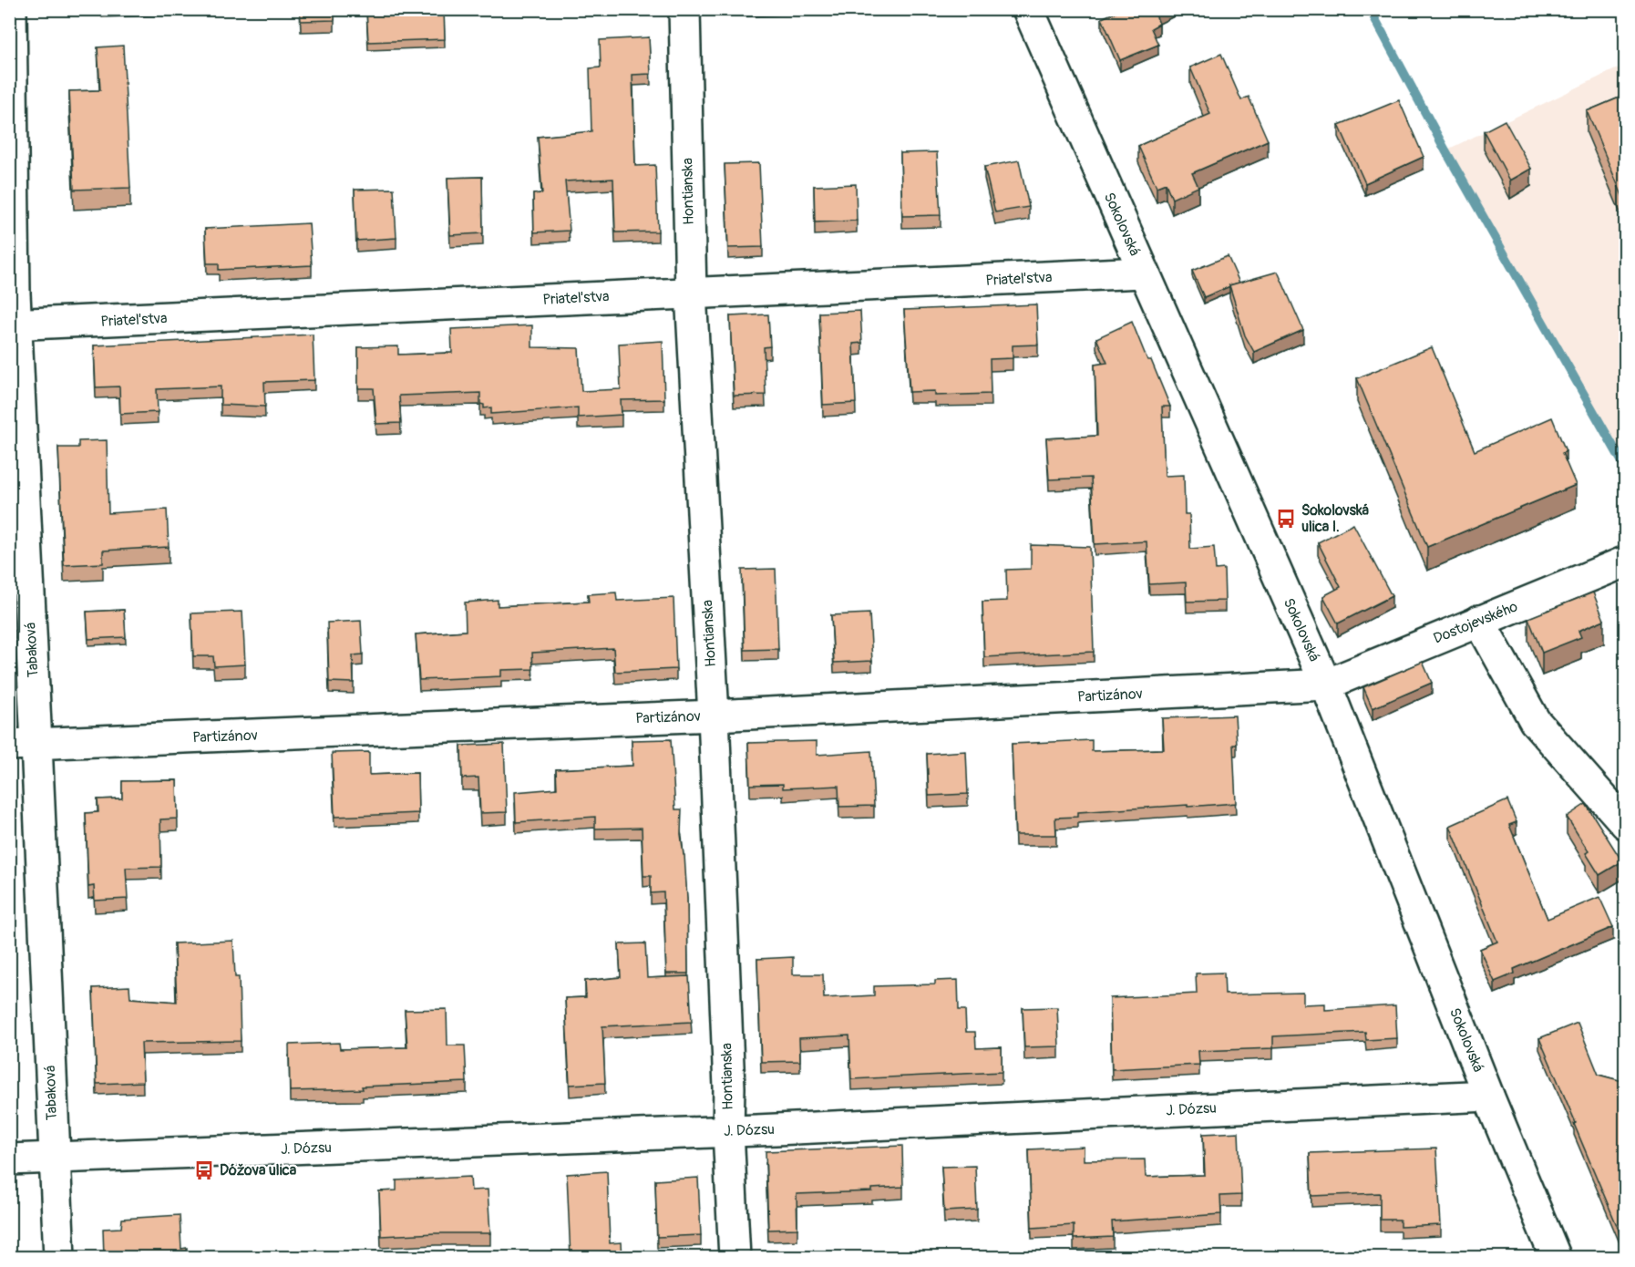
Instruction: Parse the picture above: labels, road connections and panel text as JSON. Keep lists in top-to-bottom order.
{
  "streets": {
    "street": [
      "Hontianska",
      "Sokolovská",
      "Priateľstva",
      "Dostojevského",
      "Tabaková",
      "Partizánov",
      "J. Dózsu"
    ]
  },
  "crossings": [
    ["Hontianska", "Priateľstva"],
    ["Hontianska", "Partizánov"],
    ["Hontianska", "J. Dózsu"],
    ["Sokolovská", "Priateľstva"],
    ["Sokolovská", "Dostojevského"],
    ["Sokolovská", "Partizánov"],
    ["Sokolovská", "J. Dózsu"],
    ["Priateľstva", "Tabaková"],
    ["Dostojevského", "Partizánov"],
    ["Tabaková", "Partizánov"],
    ["Tabaková", "J. Dózsu"]
  ],
  "places": {
    "bus stop": ["Sokolovská ulica I.", "Dóžova ulica"]
  }
}
